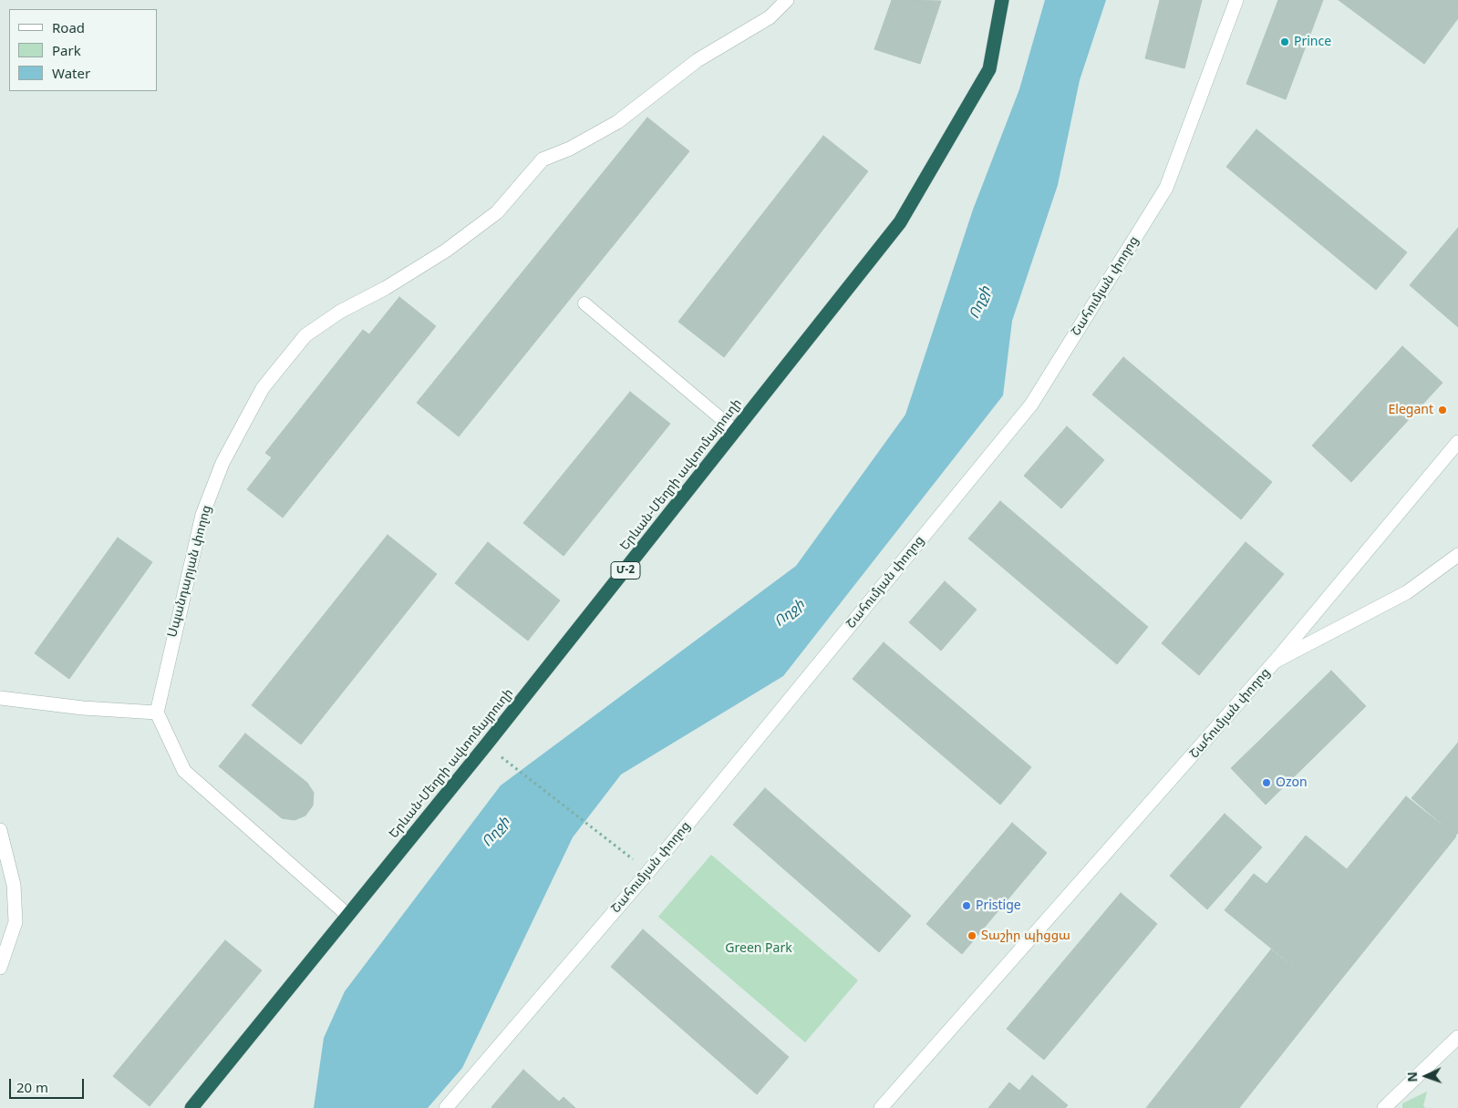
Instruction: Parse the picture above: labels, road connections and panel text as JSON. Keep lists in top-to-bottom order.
{
  "streets": {
    "highway": ["Երևան-Մեղրի ավտոմայրուղի", "Մ-2"],
    "street": ["Շահումյան փողոց", "Սպանդարյան փողոց"]
  },
  "water": ["Ողջի"],
  "parks": ["Green Park"],
  "places": [
    "Prince",
    "Elegant",
    "Ozon",
    "Pristige",
    "Տաշիր պիցցա"
  ],
  "legend": ["Road", "Park", "Water"],
  "scale_bar": "20 m",
  "north": "left"
}
